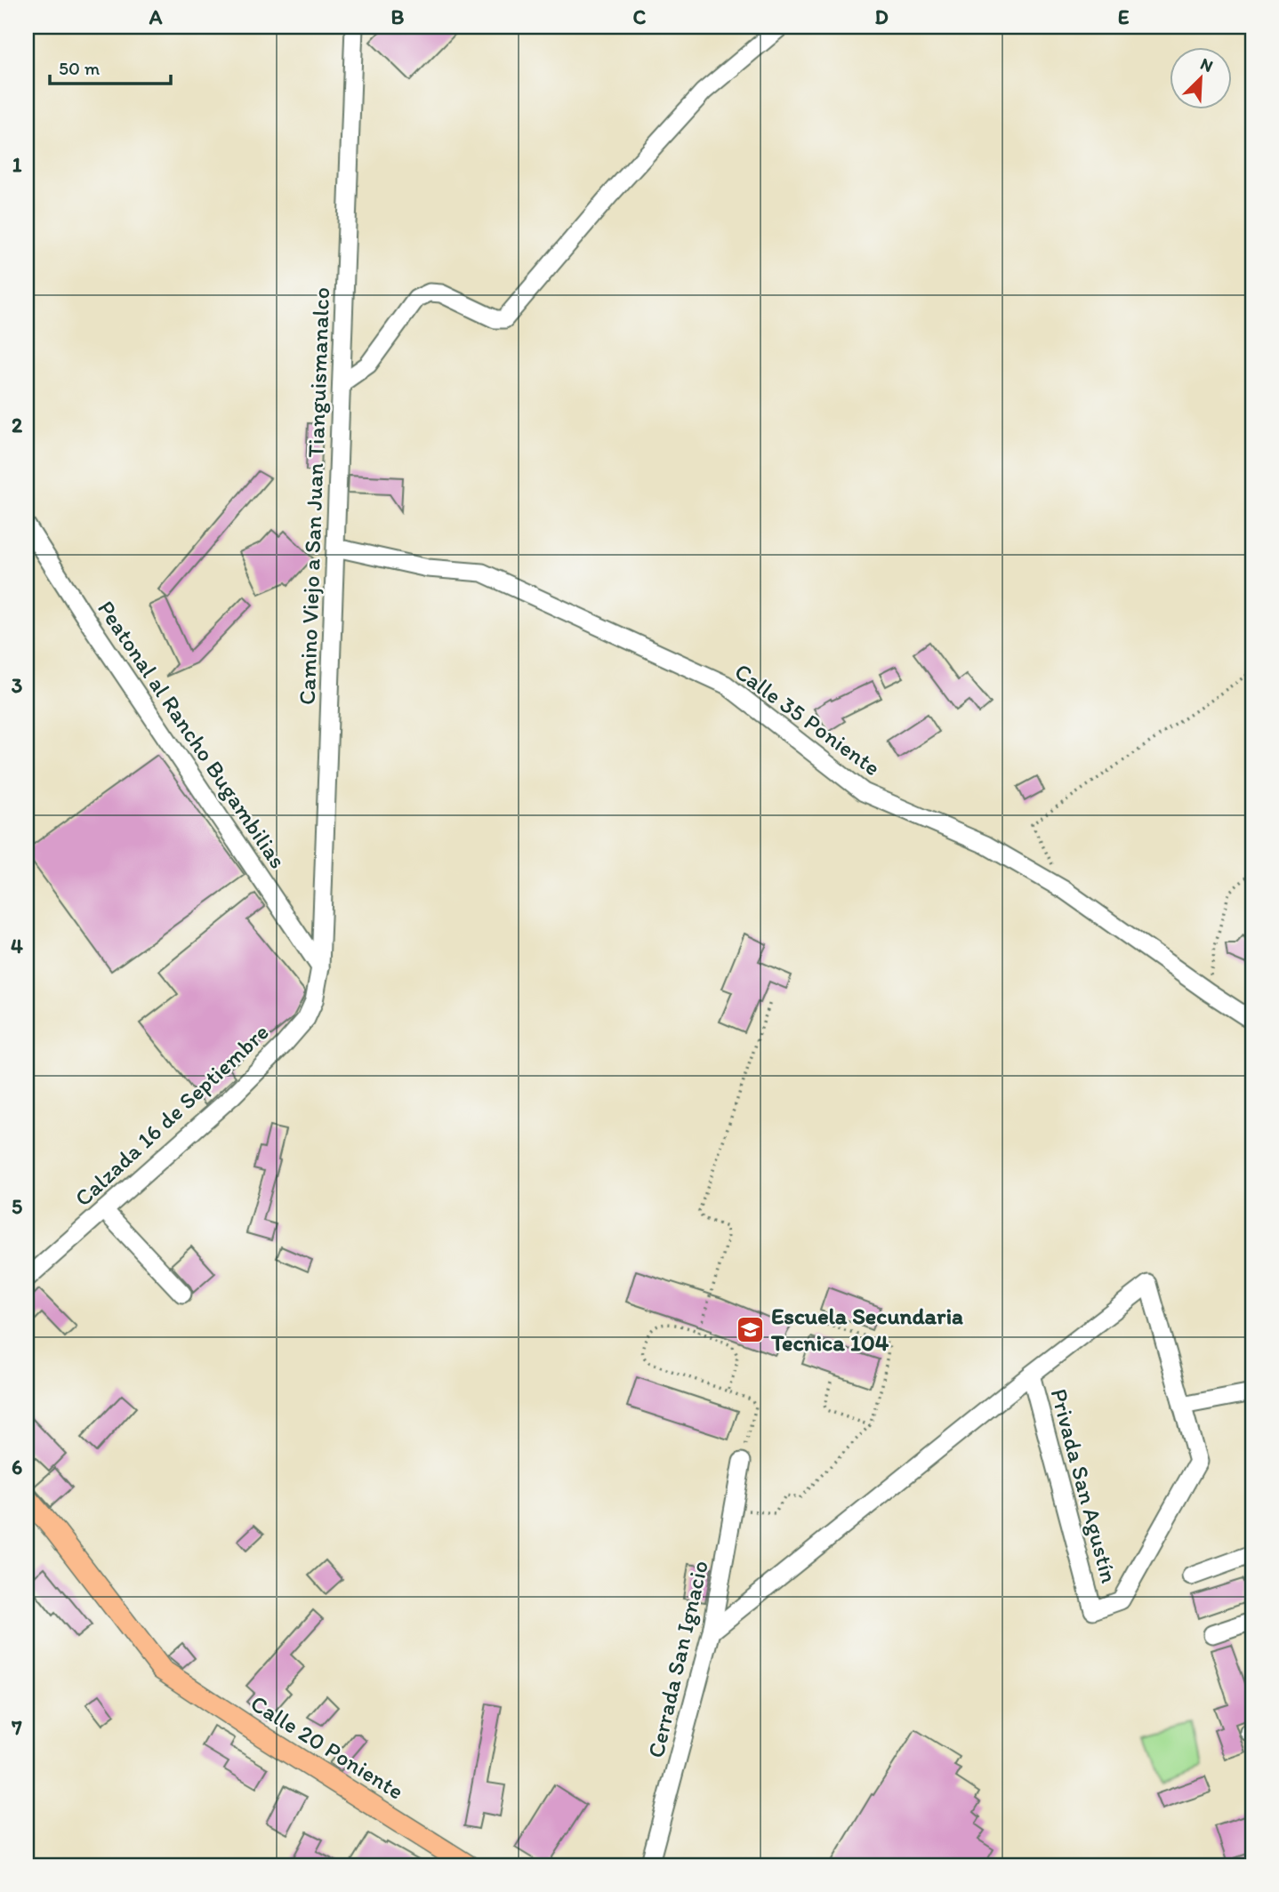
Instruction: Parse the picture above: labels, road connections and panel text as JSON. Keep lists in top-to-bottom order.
{
  "streets": {
    "main road": ["Calle 20 Poniente"],
    "street": [
      "Camino Viejo a San Juan Tianguismanalco",
      "Calle 35 Poniente",
      "Peatonal al Rancho Bugambilias",
      "Calzada 16 de Septiembre",
      "Privada San Agustín",
      "Cerrada San Ignacio"
    ]
  },
  "crossings": [
    ["Camino Viejo a San Juan Tianguismanalco", "Calle 35 Poniente"],
    ["Camino Viejo a San Juan Tianguismanalco", "Peatonal al Rancho Bugambilias"],
    ["Camino Viejo a San Juan Tianguismanalco", "Calzada 16 de Septiembre"],
    ["Peatonal al Rancho Bugambilias", "Calzada 16 de Septiembre"],
    ["Privada San Agustín", "Cerrada San Ignacio"]
  ],
  "places": {
    "school or university": ["Escuela Secundaria Tecnica 104"]
  },
  "scale_bar": "50 m",
  "north": "top right",
  "grid": {
    "columns": [
      "A",
      "B",
      "C",
      "D",
      "E"
    ],
    "rows": [
      "1",
      "2",
      "3",
      "4",
      "5",
      "6",
      "7"
    ]
  }
}
